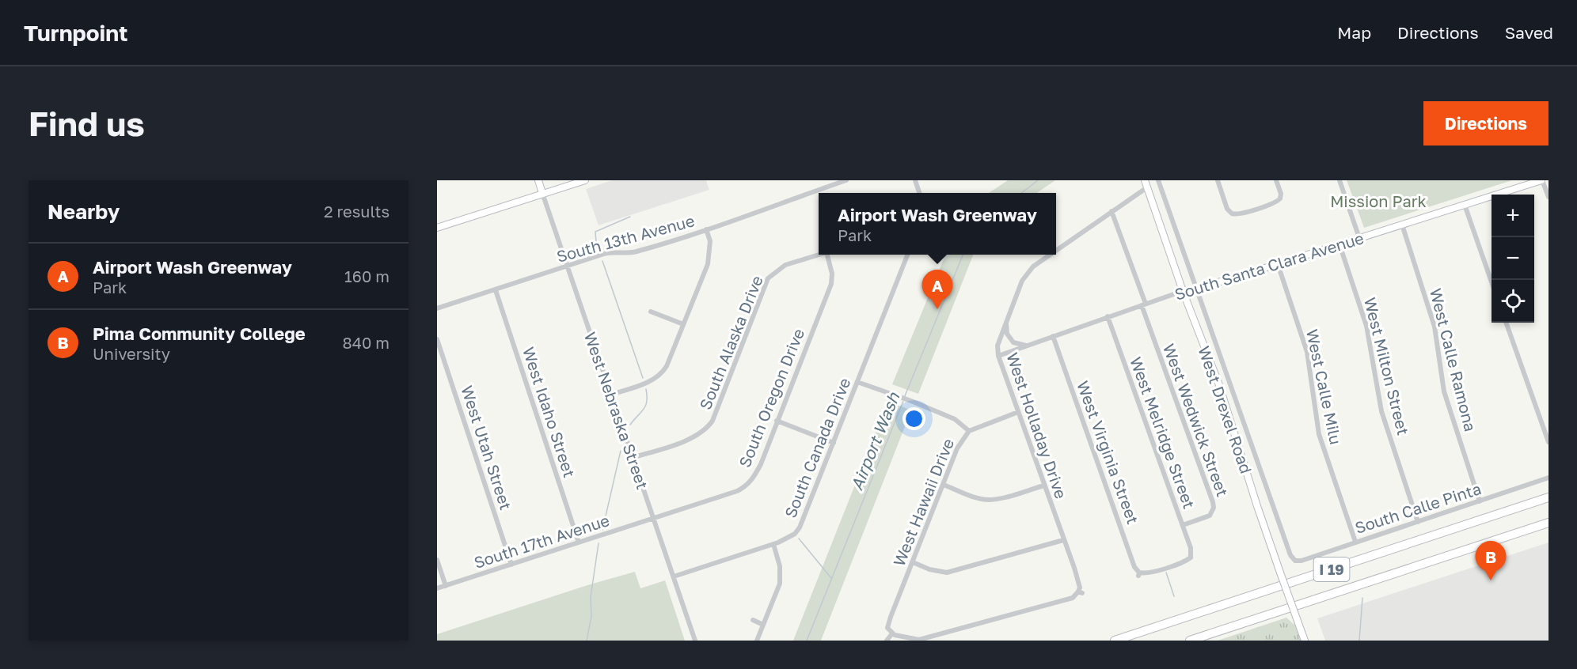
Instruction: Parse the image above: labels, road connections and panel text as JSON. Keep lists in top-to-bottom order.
{
  "streets": {
    "highway": ["I 19"],
    "street": [
      "South 13th Avenue",
      "South Santa Clara Avenue",
      "South Alaska Drive",
      "West Calle Ramona",
      "West Milton Street",
      "West Calle Milu",
      "South Oregon Drive",
      "West Drexel Road",
      "West Nebraska Street",
      "West Idaho Street",
      "West Wedwick Street",
      "West Holladay Drive",
      "West Melridge Street",
      "West Utah Street",
      "South Canada Drive",
      "West Virginia Street",
      "West Hawaii Drive",
      "South Calle Pinta",
      "South 17th Avenue"
    ]
  },
  "crossings": [
    ["South 13th Avenue", "West Nebraska Street"],
    ["South 13th Avenue", "West Idaho Street"],
    ["South Santa Clara Avenue", "West Calle Ramona"],
    ["South Santa Clara Avenue", "West Milton Street"],
    ["South Santa Clara Avenue", "West Calle Milu"],
    ["South Santa Clara Avenue", "West Drexel Road"],
    ["South Santa Clara Avenue", "West Wedwick Street"],
    ["South Santa Clara Avenue", "West Holladay Drive"],
    ["South Santa Clara Avenue", "West Melridge Street"],
    ["South Santa Clara Avenue", "West Virginia Street"],
    ["South Alaska Drive", "West Nebraska Street"],
    ["West Calle Ramona", "South Calle Pinta"],
    ["West Milton Street", "South Calle Pinta"],
    ["West Calle Milu", "South Calle Pinta"],
    ["South Oregon Drive", "West Nebraska Street"],
    ["South Oregon Drive", "South 17th Avenue"],
    ["West Drexel Road", "West Holladay Drive"],
    ["West Drexel Road", "South Calle Pinta"],
    ["West Nebraska Street", "South Canada Drive"],
    ["West Nebraska Street", "South 17th Avenue"],
    ["West Idaho Street", "South 17th Avenue"],
    ["West Wedwick Street", "West Holladay Drive"],
    ["West Wedwick Street", "West Melridge Street"],
    ["West Holladay Drive", "West Hawaii Drive"],
    ["West Melridge Street", "West Virginia Street"],
    ["West Utah Street", "South 17th Avenue"]
  ],
  "water": ["Airport Wash"],
  "parks": ["Mission Park"],
  "page": {
    "header": "Turnpoint",
    "nav": ["Map", "Directions", "Saved"],
    "buttons": "Directions",
    "title": "Find us",
    "heading": ["Nearby", "2 results"],
    "popup": ["Airport Wash Greenway", "Park"],
    "map_buttons": ["+", "−"],
    "list": [
      {
        "mark": "A",
        "name": "Airport Wash Greenway",
        "note": "Park",
        "value": "160 m"
      },
      {
        "mark": "B",
        "name": "Pima Community College",
        "note": "University",
        "value": "840 m"
      }
    ],
    "pins": ["A", "B"]
  }
}
